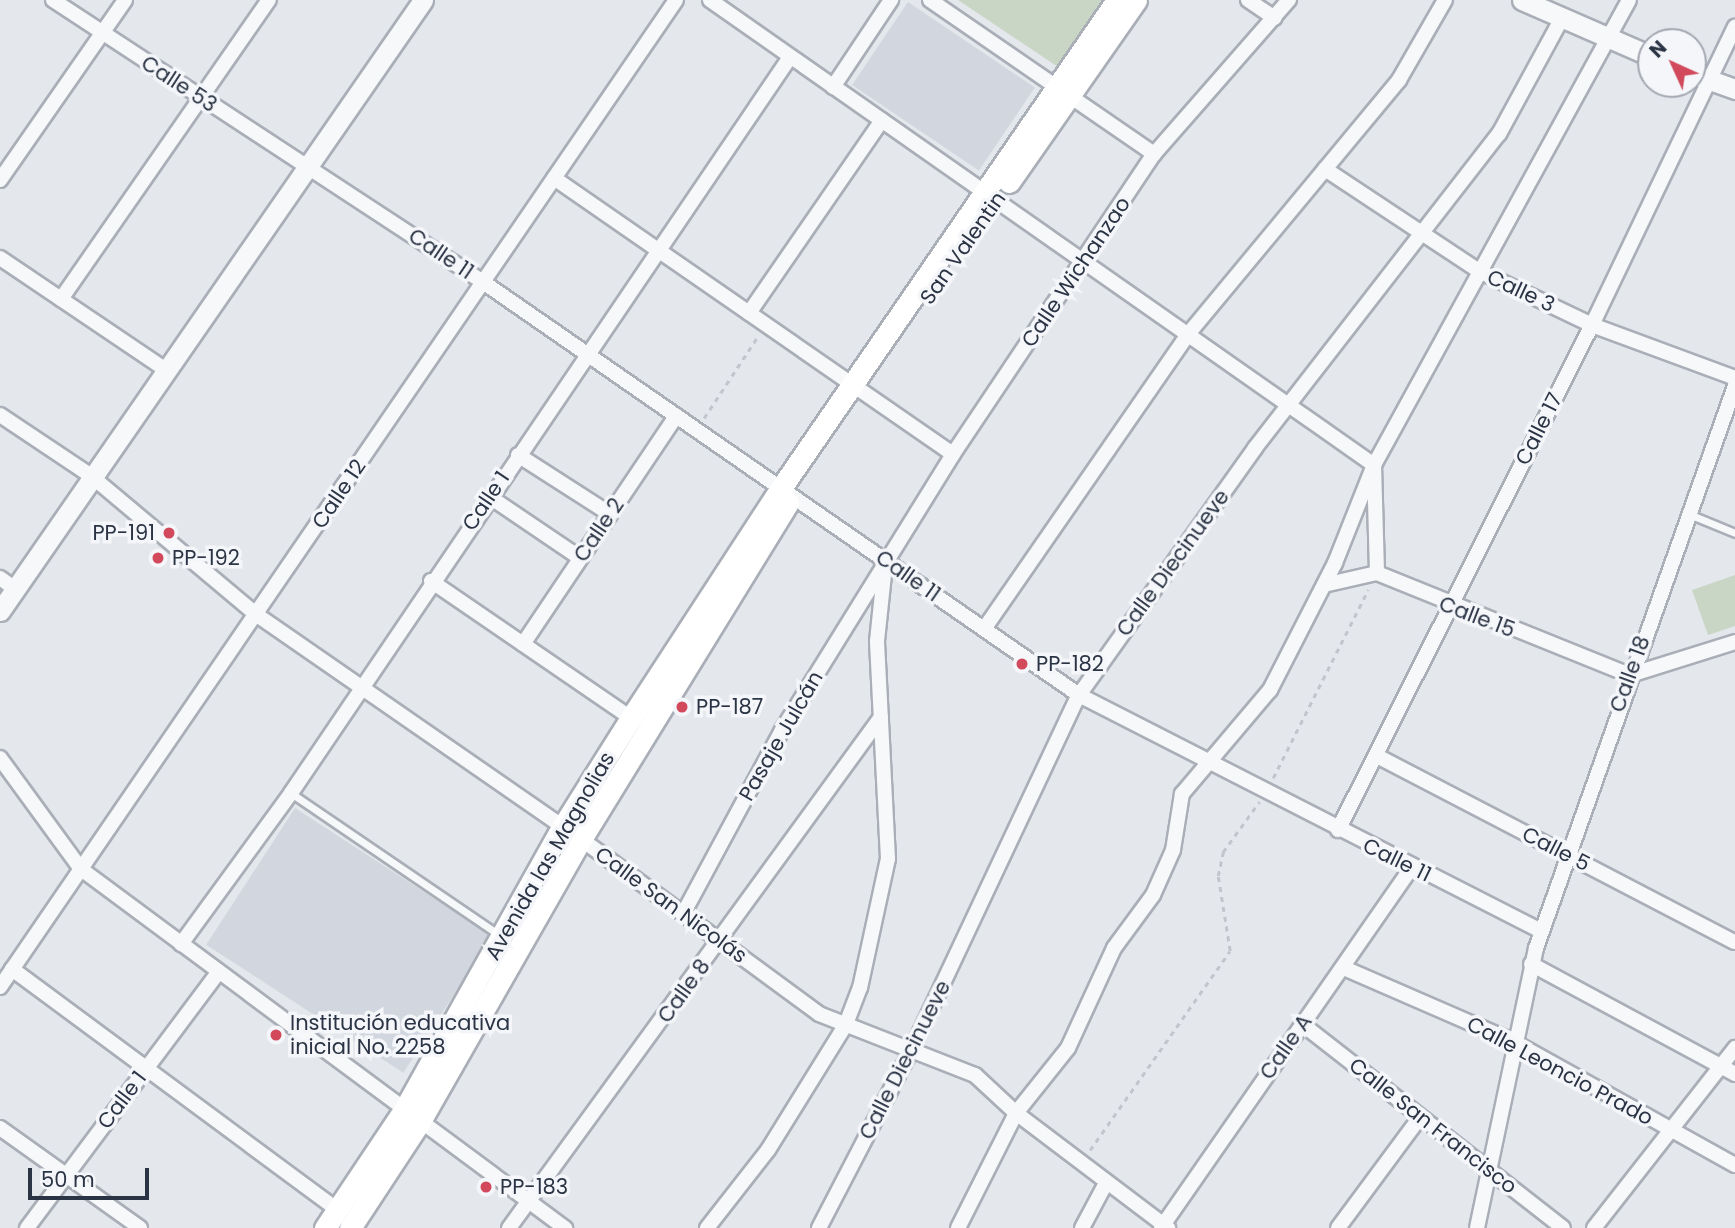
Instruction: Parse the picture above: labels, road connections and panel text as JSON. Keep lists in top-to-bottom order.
{
  "streets": {
    "main road": ["San Valentin", "Avenida las Magnolias"],
    "street": [
      "Calle 53",
      "Calle 11",
      "Calle Wichanzao",
      "Calle 3",
      "Calle 17",
      "Calle 12",
      "Calle 1",
      "Calle 2",
      "Calle Diecinueve",
      "Calle 15",
      "Calle 18",
      "Pasaje Julcán",
      "Calle 5",
      "Calle San Nicolás",
      "Calle 8",
      "Calle A",
      "Calle Leoncio Prado",
      "Calle San Francisco"
    ]
  },
  "crossings": [
    ["Calle 53", "Calle 11"],
    ["San Valentin", "Calle 11"],
    ["San Valentin", "Avenida las Magnolias"],
    ["Calle 11", "Calle Wichanzao"],
    ["Calle 11", "Calle 17"],
    ["Calle 11", "Calle 12"],
    ["Calle 11", "Calle 1"],
    ["Calle 11", "Calle 2"],
    ["Calle 11", "Calle Diecinueve"],
    ["Calle 11", "Calle 18"],
    ["Calle 11", "Pasaje Julcán"],
    ["Calle 11", "Avenida las Magnolias"],
    ["Calle 11", "Calle A"],
    ["Calle Wichanzao", "Pasaje Julcán"],
    ["Calle 3", "Calle 17"],
    ["Calle 3", "Calle Diecinueve"],
    ["Calle 17", "Calle 15"],
    ["Calle 17", "Calle 5"],
    ["Calle 12", "Calle San Nicolás"],
    ["Calle 1", "Calle San Nicolás"],
    ["Calle Diecinueve", "Calle San Nicolás"],
    ["Calle 15", "Calle 18"],
    ["Calle 18", "Calle 5"],
    ["Calle 18", "Calle Leoncio Prado"],
    ["Calle 18", "Calle San Francisco"],
    ["Pasaje Julcán", "Calle San Nicolás"],
    ["Avenida las Magnolias", "Calle San Nicolás"],
    ["Calle San Nicolás", "Calle 8"],
    ["Calle San Nicolás", "Calle A"],
    ["Calle A", "Calle Leoncio Prado"],
    ["Calle A", "Calle San Francisco"]
  ],
  "places": [
    "PP-191",
    "PP-192",
    "PP-182",
    "PP-187",
    "Institución educativa inicial No. 2258",
    "PP-183"
  ],
  "scale_bar": "50 m",
  "north": "top left"
}
